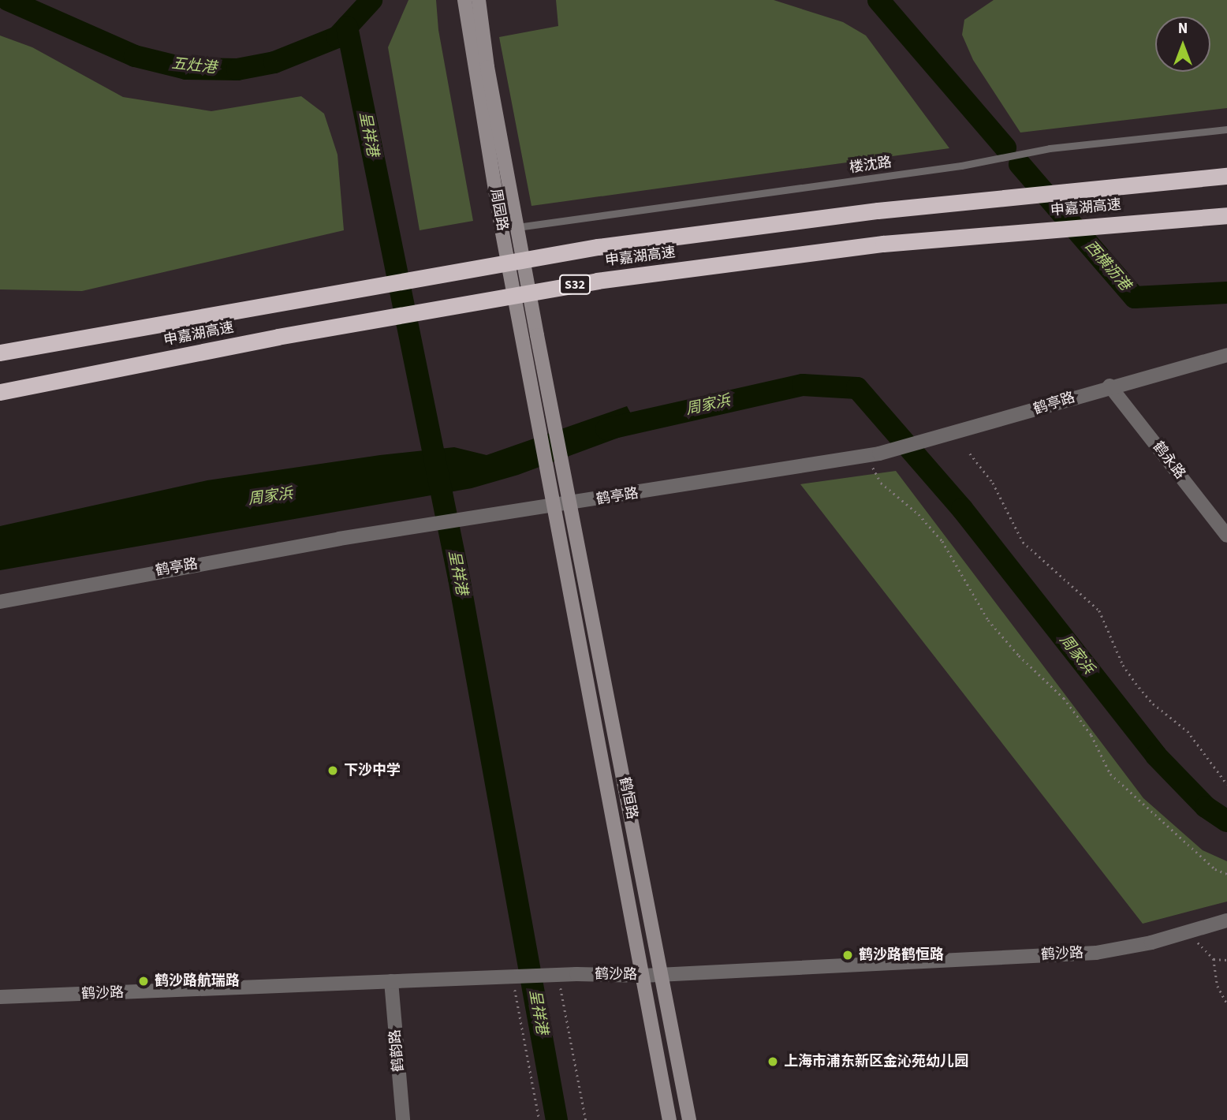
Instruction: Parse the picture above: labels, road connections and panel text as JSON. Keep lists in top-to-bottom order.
{
  "streets": {
    "highway": ["申嘉湖高速", "S32"],
    "street": [
      "周园路",
      "鹤亭路",
      "鹤永路",
      "鹤恒路",
      "鹤沙路",
      "鹤韵路"
    ],
    "lane": ["楼沈路"]
  },
  "crossings": [
    ["楼沈路", "周园路"],
    ["周园路", "鹤恒路"],
    ["鹤亭路", "鹤永路"],
    ["鹤亭路", "鹤恒路"],
    ["鹤恒路", "鹤沙路"],
    ["鹤沙路", "鹤韵路"]
  ],
  "water": [
    "五灶港",
    "呈祥港",
    "西横沥港",
    "周家浜"
  ],
  "places": [
    "下沙中学",
    "鹤沙路鹤恒路",
    "鹤沙路航瑞路",
    "上海市浦东新区金沁苑幼儿园"
  ],
  "north": "top"
}
